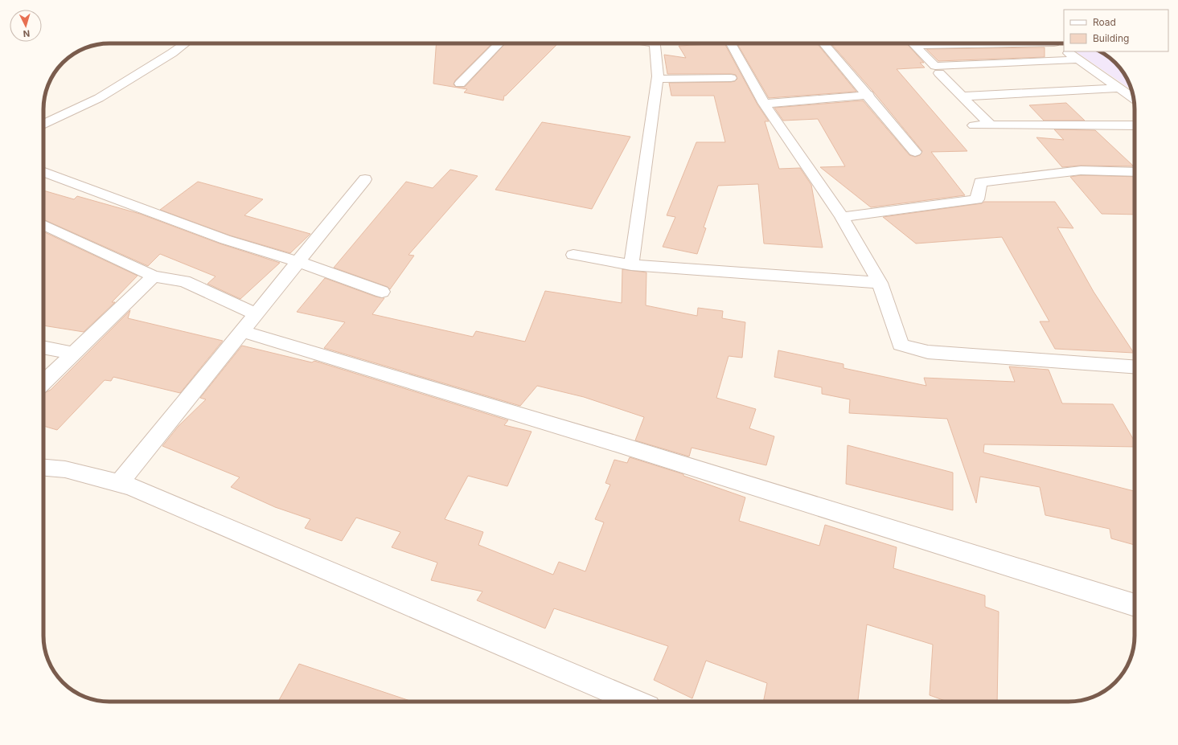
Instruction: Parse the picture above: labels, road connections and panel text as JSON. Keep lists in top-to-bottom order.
{
  "legend": ["Road", "Building"],
  "north": "bottom"
}
